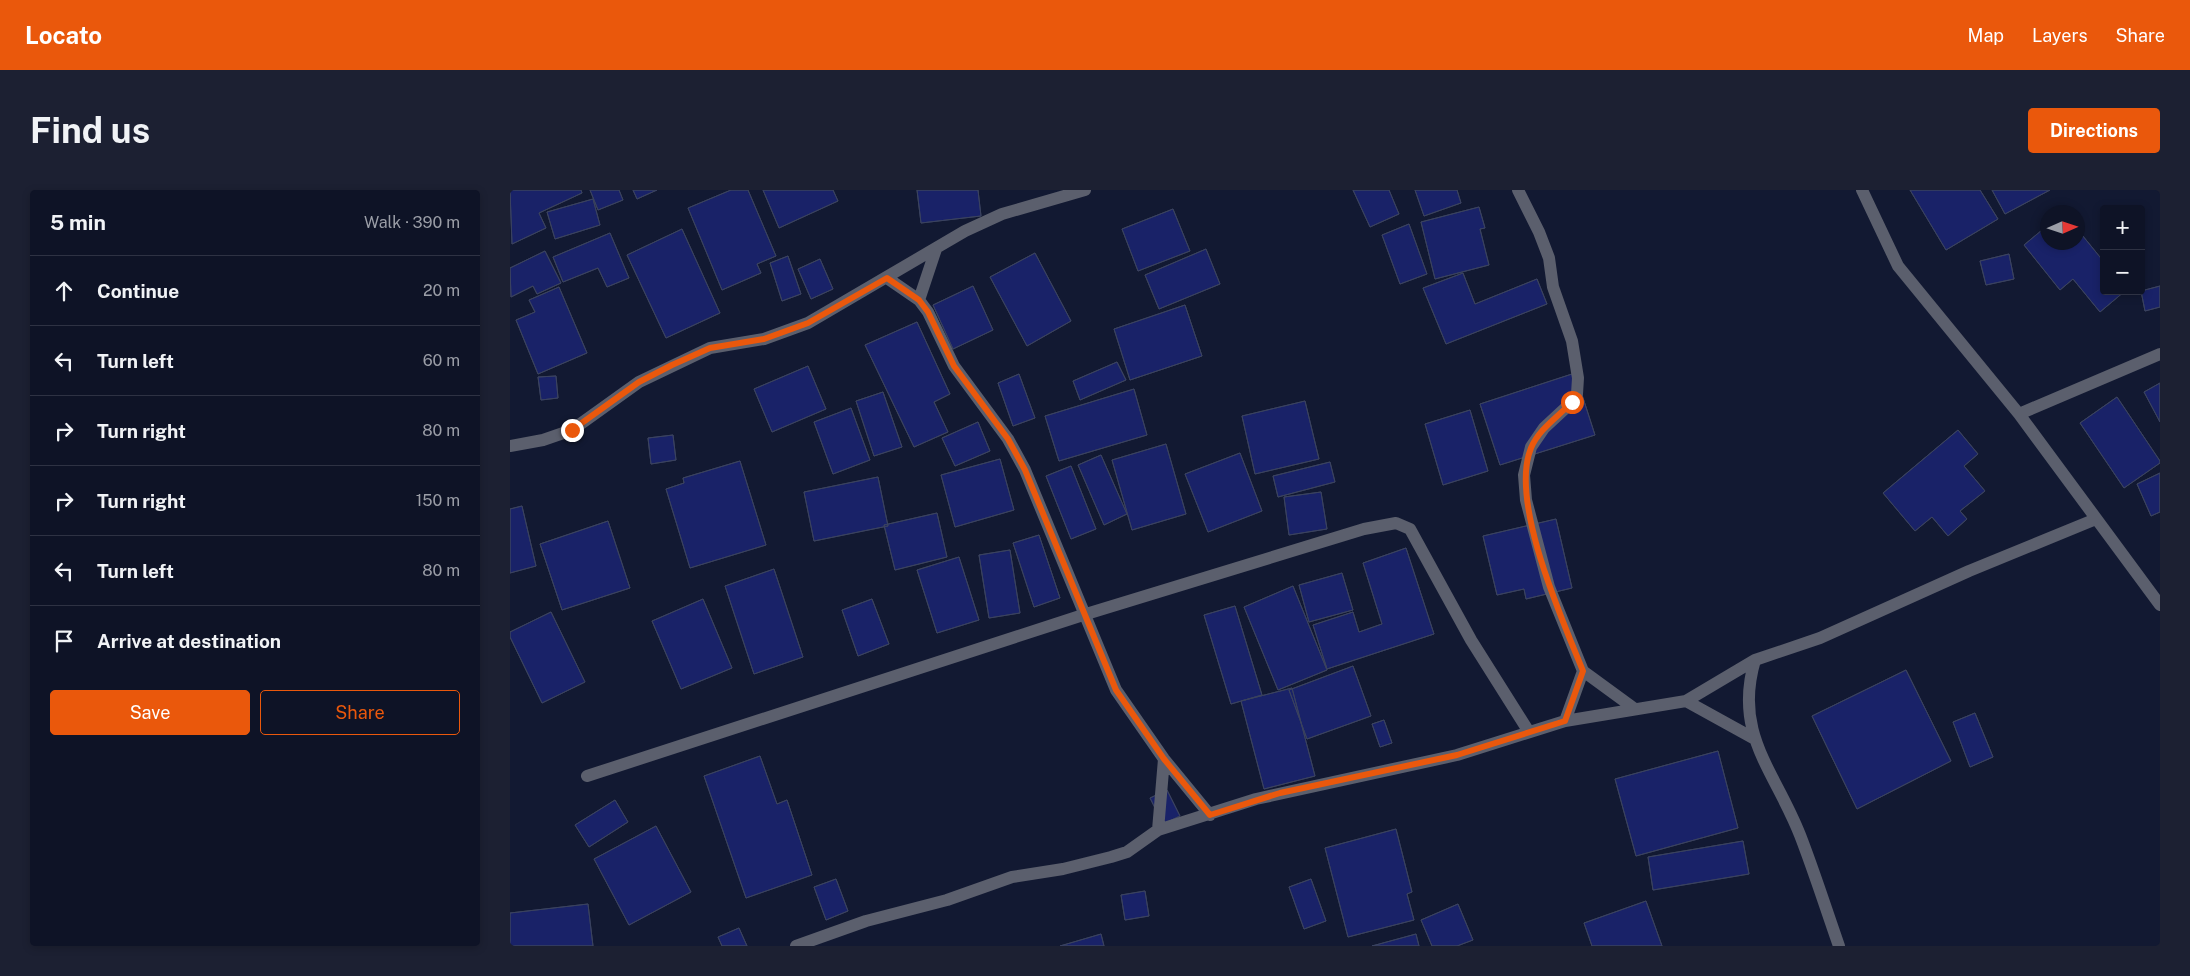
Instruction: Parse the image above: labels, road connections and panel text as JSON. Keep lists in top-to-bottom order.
{
  "north": "right",
  "page": {
    "header": "Locato",
    "nav": ["Map", "Layers", "Share"],
    "buttons": [
      "Directions",
      ["Save", "Share"]
    ],
    "title": "Find us",
    "heading": ["5 min", "Walk · 390 m"],
    "map_buttons": ["+", "−"],
    "list": [
      ["Continue", "20 m"],
      ["Turn left", "60 m"],
      ["Turn right", "80 m"],
      ["Turn right", "150 m"],
      ["Turn left", "80 m"],
      "Arrive at destination"
    ]
  }
}
